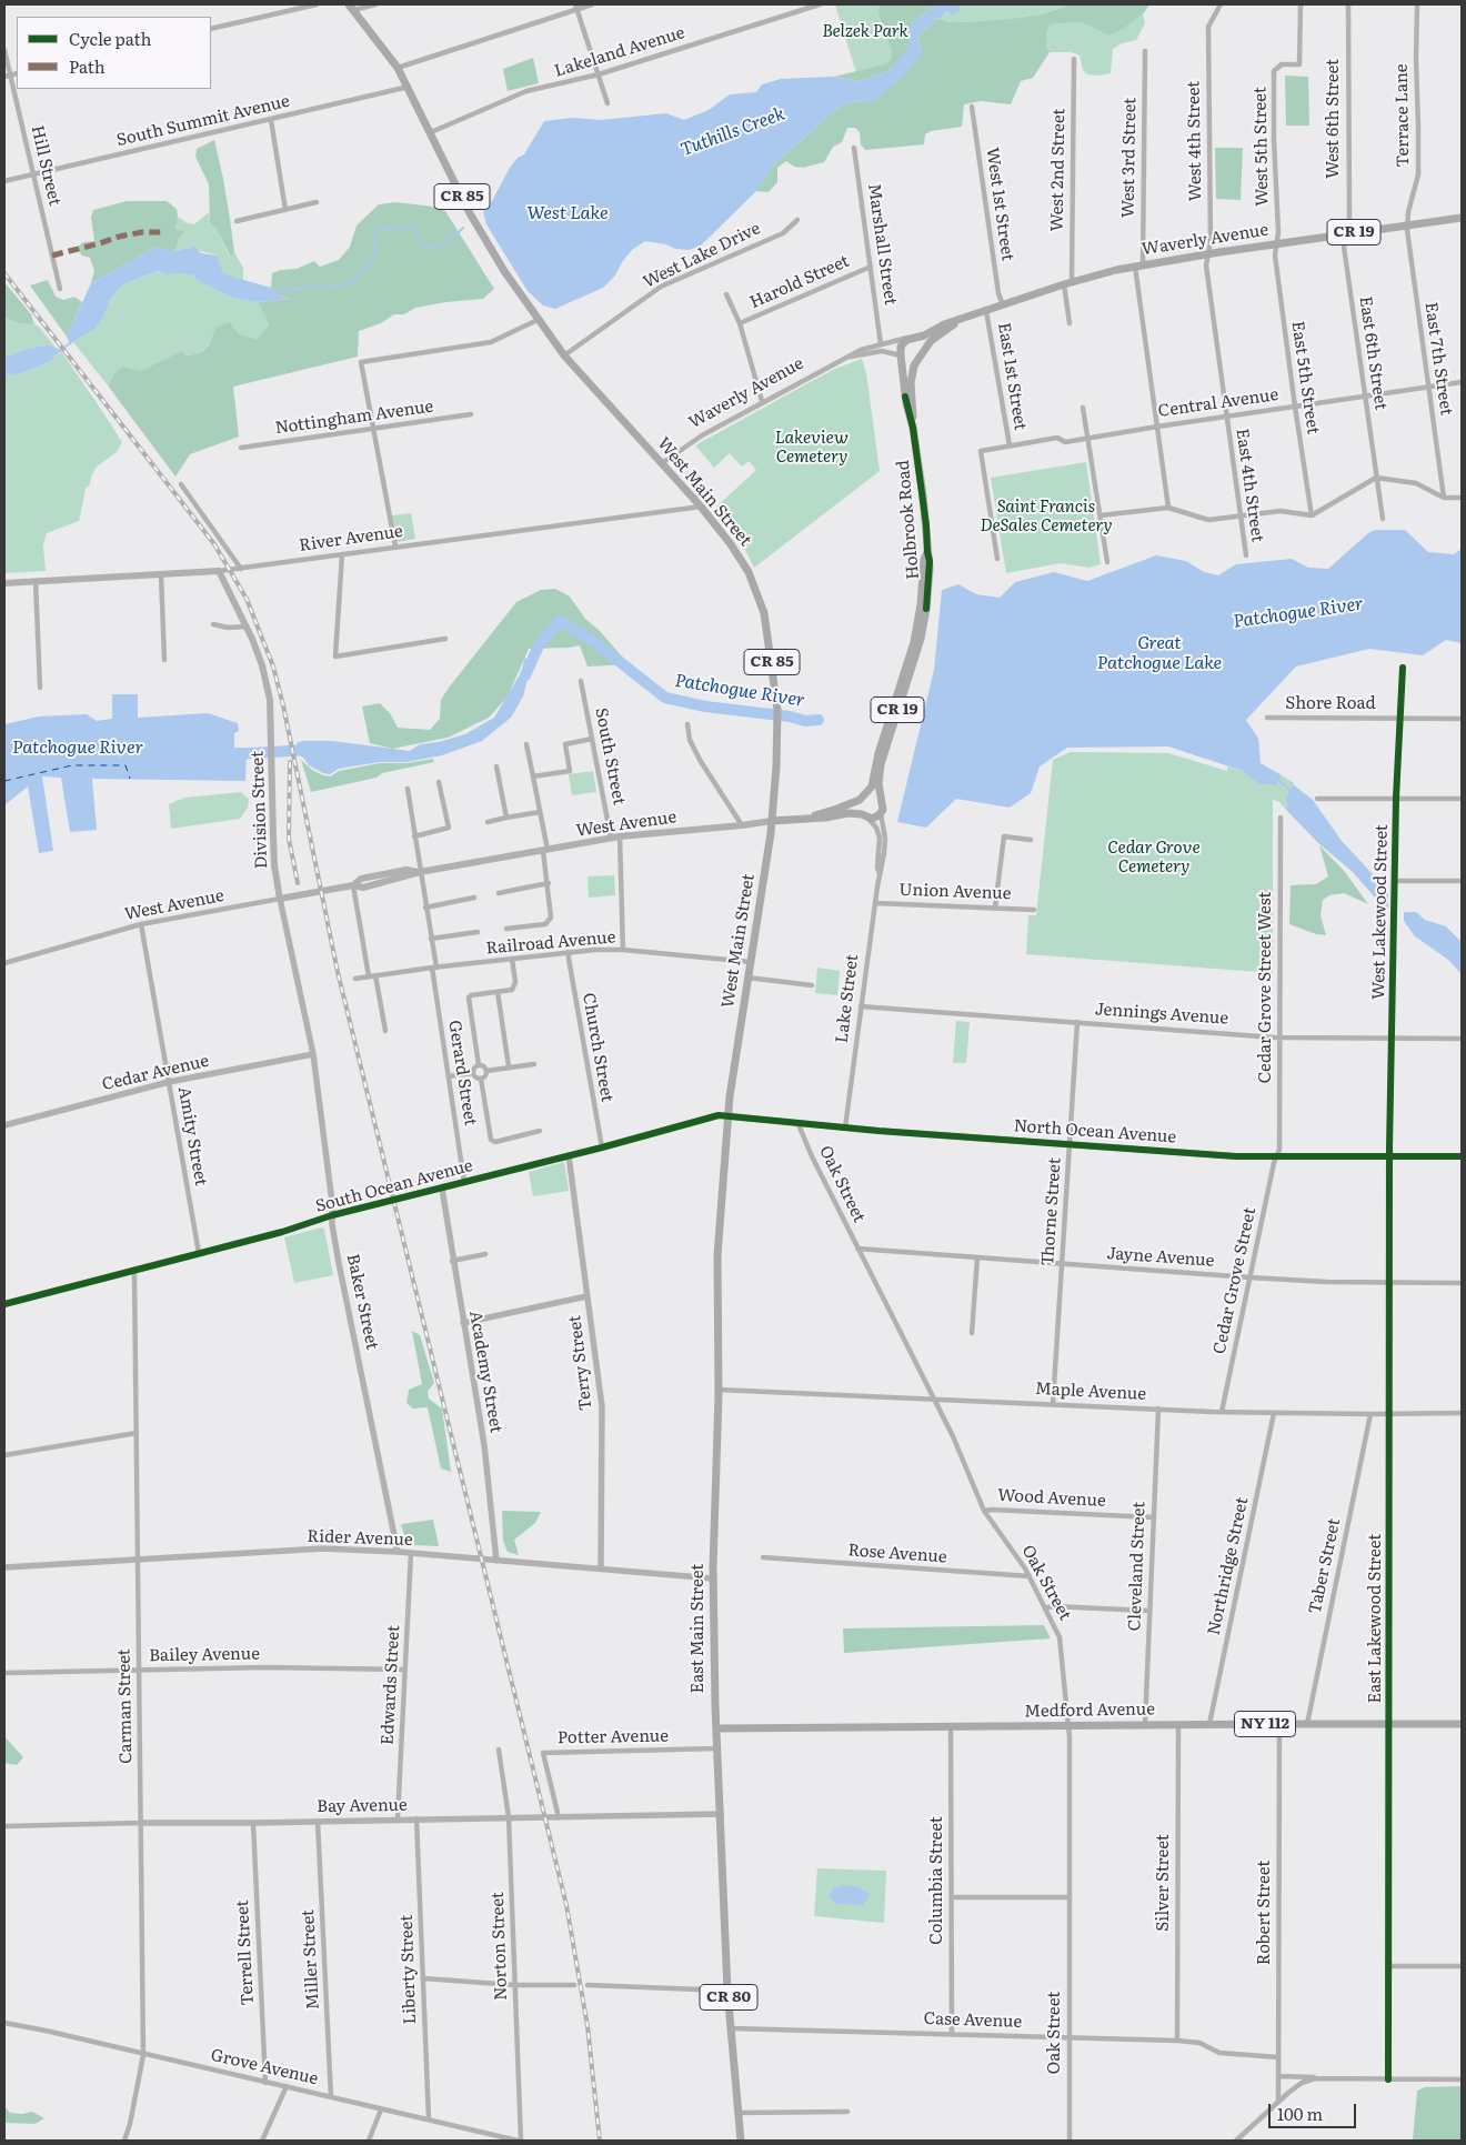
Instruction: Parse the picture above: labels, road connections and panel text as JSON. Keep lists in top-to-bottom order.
{
  "streets": {
    "main road": [
      "CR 85",
      "CR 19",
      "Waverly Avenue",
      "West Main Street",
      "Holbrook Road",
      "River Avenue",
      "Division Street",
      "West Avenue",
      "East Main Street",
      "Medford Avenue",
      "NY 112",
      "CR 80"
    ],
    "street": [
      "Lakeland Avenue",
      "Terrace Lane",
      "West 6th Street",
      "South Summit Avenue",
      "West 4th Street",
      "West 5th Street",
      "West 3rd Street",
      "Hill Street",
      "West 2nd Street",
      "West 1st Street",
      "Marshall Street",
      "West Lake Drive",
      "Harold Street",
      "East 6th Street",
      "East 7th Street",
      "East 1st Street",
      "East 5th Street",
      "Central Avenue",
      "Nottingham Avenue",
      "East 4th Street",
      "Shore Road",
      "South Street",
      "Union Avenue",
      "West Lakewood Street",
      "Railroad Avenue",
      "Cedar Grove Street West",
      "Lake Street",
      "Jennings Avenue",
      "Church Street",
      "Cedar Avenue",
      "Gerard Street",
      "North Ocean Avenue",
      "Amity Street",
      "Oak Street",
      "South Ocean Avenue",
      "Thorne Street",
      "Jayne Avenue",
      "Cedar Grove Street",
      "Baker Street",
      "Terry Street",
      "Academy Street",
      "Maple Avenue",
      "Wood Avenue",
      "Rider Avenue",
      "Rose Avenue",
      "Cleveland Street",
      "Northridge Street",
      "Taber Street",
      "East Lakewood Street",
      "Bailey Avenue",
      "Edwards Street",
      "Carman Street",
      "Potter Avenue",
      "Bay Avenue",
      "Columbia Street",
      "Silver Street",
      "Robert Street",
      "Norton Street",
      "Terrell Street",
      "Miller Street",
      "Liberty Street",
      "Case Avenue",
      "Grove Avenue"
    ]
  },
  "crossings": [
    ["Lakeland Avenue", "West Main Street"],
    ["Terrace Lane", "Waverly Avenue"],
    ["Terrace Lane", "East 7th Street"],
    ["West 6th Street", "Waverly Avenue"],
    ["West 6th Street", "East 6th Street"],
    ["South Summit Avenue", "Hill Street"],
    ["South Summit Avenue", "West Main Street"],
    ["West 4th Street", "Waverly Avenue"],
    ["West 4th Street", "East 4th Street"],
    ["West 5th Street", "Waverly Avenue"],
    ["West 5th Street", "East 5th Street"],
    ["West 3rd Street", "Waverly Avenue"],
    ["West 3rd Street", "Central Avenue"],
    ["West 2nd Street", "Waverly Avenue"],
    ["West 1st Street", "Waverly Avenue"],
    ["Waverly Avenue", "Marshall Street"],
    ["Waverly Avenue", "East 6th Street"],
    ["Waverly Avenue", "East 7th Street"],
    ["Waverly Avenue", "East 1st Street"],
    ["Waverly Avenue", "East 5th Street"],
    ["Waverly Avenue", "East 4th Street"],
    ["Waverly Avenue", "West Main Street"],
    ["Waverly Avenue", "Holbrook Road"],
    ["Marshall Street", "Harold Street"],
    ["West Lake Drive", "West Main Street"],
    ["East 6th Street", "Central Avenue"],
    ["East 7th Street", "Central Avenue"],
    ["East 1st Street", "Central Avenue"],
    ["East 5th Street", "Central Avenue"],
    ["Central Avenue", "East 4th Street"],
    ["West Main Street", "River Avenue"],
    ["West Main Street", "West Avenue"],
    ["West Main Street", "Railroad Avenue"],
    ["West Main Street", "North Ocean Avenue"],
    ["West Main Street", "South Ocean Avenue"],
    ["West Main Street", "East Main Street"],
    ["River Avenue", "Division Street"],
    ["Shore Road", "West Lakewood Street"],
    ["South Street", "West Avenue"],
    ["South Street", "Railroad Avenue"],
    ["Division Street", "West Avenue"],
    ["Division Street", "Cedar Avenue"],
    ["Division Street", "Baker Street"],
    ["West Avenue", "Gerard Street"],
    ["West Avenue", "Amity Street"],
    ["Union Avenue", "Lake Street"],
    ["West Lakewood Street", "Jennings Avenue"],
    ["West Lakewood Street", "North Ocean Avenue"],
    ["West Lakewood Street", "East Lakewood Street"],
    ["Railroad Avenue", "Church Street"],
    ["Railroad Avenue", "Gerard Street"],
    ["Cedar Grove Street West", "Jennings Avenue"],
    ["Cedar Grove Street West", "North Ocean Avenue"],
    ["Cedar Grove Street West", "Cedar Grove Street"],
    ["Lake Street", "Jennings Avenue"],
    ["Lake Street", "North Ocean Avenue"],
    ["Jennings Avenue", "Thorne Street"],
    ["Church Street", "South Ocean Avenue"],
    ["Cedar Avenue", "Amity Street"],
    ["Cedar Avenue", "Baker Street"],
    ["Gerard Street", "South Ocean Avenue"],
    ["North Ocean Avenue", "Oak Street"],
    ["North Ocean Avenue", "South Ocean Avenue"],
    ["North Ocean Avenue", "Thorne Street"],
    ["North Ocean Avenue", "Cedar Grove Street"],
    ["North Ocean Avenue", "East Lakewood Street"],
    ["North Ocean Avenue", "East Main Street"],
    ["Amity Street", "South Ocean Avenue"],
    ["Oak Street", "Jayne Avenue"],
    ["Oak Street", "Maple Avenue"],
    ["Oak Street", "Wood Avenue"],
    ["Oak Street", "Rose Avenue"],
    ["Oak Street", "Medford Avenue"],
    ["Oak Street", "Case Avenue"],
    ["South Ocean Avenue", "Baker Street"],
    ["South Ocean Avenue", "Terry Street"],
    ["South Ocean Avenue", "Academy Street"],
    ["South Ocean Avenue", "East Main Street"],
    ["South Ocean Avenue", "Carman Street"],
    ["Thorne Street", "Jayne Avenue"],
    ["Thorne Street", "Maple Avenue"],
    ["Jayne Avenue", "Cedar Grove Street"],
    ["Jayne Avenue", "East Lakewood Street"],
    ["Cedar Grove Street", "Maple Avenue"],
    ["Baker Street", "Rider Avenue"],
    ["Terry Street", "Rider Avenue"],
    ["Academy Street", "Rider Avenue"],
    ["Maple Avenue", "Cleveland Street"],
    ["Maple Avenue", "Northridge Street"],
    ["Maple Avenue", "Taber Street"],
    ["Maple Avenue", "East Lakewood Street"],
    ["Maple Avenue", "East Main Street"],
    ["Wood Avenue", "Cleveland Street"],
    ["Rider Avenue", "East Main Street"],
    ["Rider Avenue", "Edwards Street"],
    ["Rider Avenue", "Carman Street"],
    ["Cleveland Street", "Medford Avenue"],
    ["Northridge Street", "Medford Avenue"],
    ["Taber Street", "Medford Avenue"],
    ["East Lakewood Street", "Medford Avenue"],
    ["East Main Street", "Medford Avenue"],
    ["East Main Street", "Potter Avenue"],
    ["East Main Street", "Bay Avenue"],
    ["East Main Street", "Case Avenue"],
    ["Bailey Avenue", "Edwards Street"],
    ["Bailey Avenue", "Carman Street"],
    ["Edwards Street", "Bay Avenue"],
    ["Carman Street", "Bay Avenue"],
    ["Carman Street", "Grove Avenue"],
    ["Medford Avenue", "Columbia Street"],
    ["Medford Avenue", "Silver Street"],
    ["Medford Avenue", "Robert Street"],
    ["Potter Avenue", "Bay Avenue"],
    ["Bay Avenue", "Norton Street"],
    ["Bay Avenue", "Terrell Street"],
    ["Bay Avenue", "Miller Street"],
    ["Bay Avenue", "Liberty Street"],
    ["Columbia Street", "Case Avenue"],
    ["Silver Street", "Case Avenue"],
    ["Robert Street", "Case Avenue"],
    ["Norton Street", "Grove Avenue"],
    ["Terrell Street", "Grove Avenue"],
    ["Miller Street", "Grove Avenue"],
    ["Liberty Street", "Grove Avenue"]
  ],
  "water": [
    "Tuthills Creek",
    "West Lake",
    "Patchogue River",
    "Great Patchogue Lake"
  ],
  "parks": [
    "Belzek Park",
    "Lakeview Cemetery",
    "Saint Francis DeSales Cemetery",
    "Cedar Grove Cemetery"
  ],
  "legend": ["Cycle path", "Path"],
  "scale_bar": "100 m"
}
